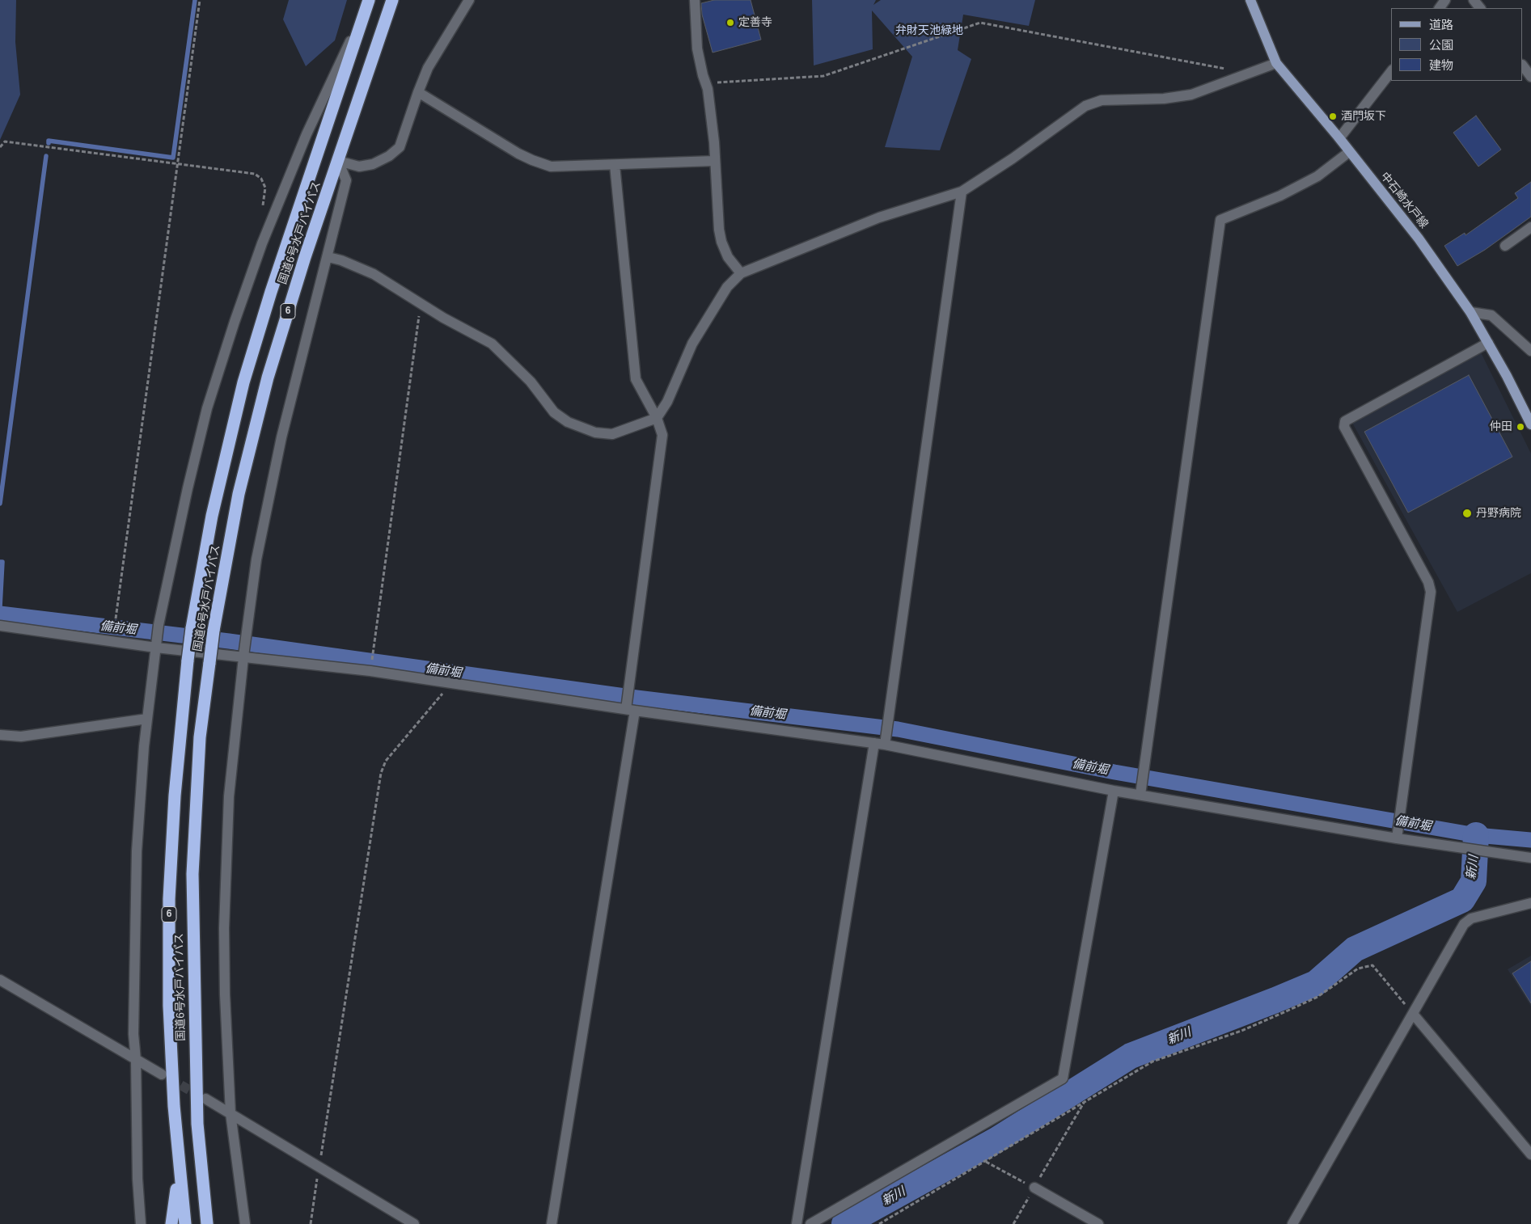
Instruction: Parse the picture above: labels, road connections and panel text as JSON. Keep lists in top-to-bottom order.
{
  "streets": {
    "highway": ["国道6号水戸バイパス", "6"],
    "main road": ["中石崎水戸線"]
  },
  "water": ["備前堀", "新川"],
  "parks": ["弁財天池緑地"],
  "places": [
    "定善寺",
    "酒門坂下",
    "仲田",
    "丹野病院"
  ],
  "legend": ["道路", "公園", "建物"]
}
